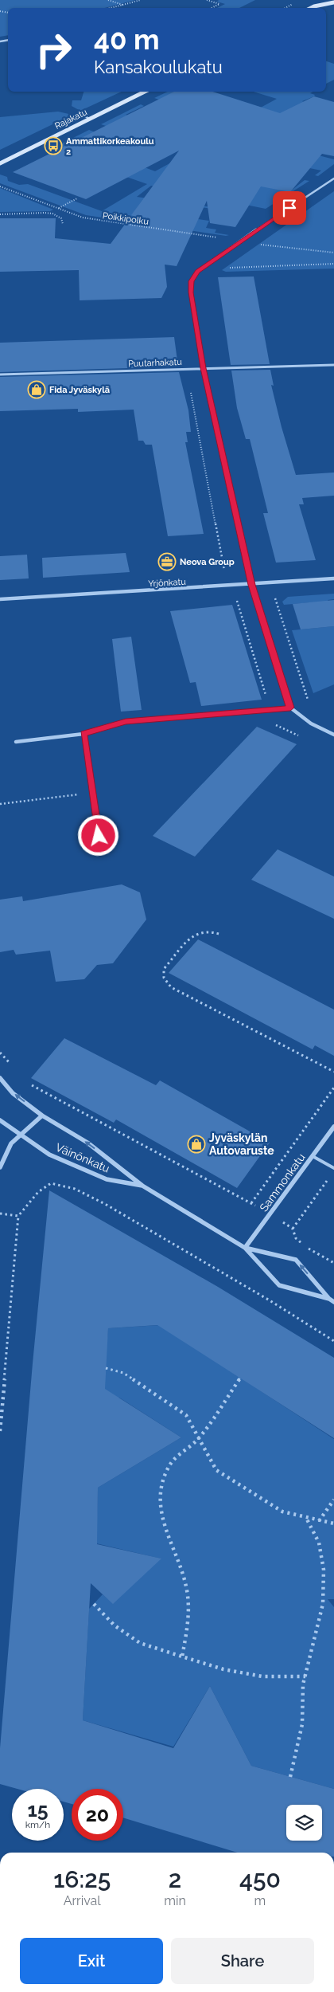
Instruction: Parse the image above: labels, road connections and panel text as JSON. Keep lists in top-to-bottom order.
{
  "streets": {
    "main road": ["Rajakatu"],
    "street": [
      "Puutarhakatu",
      "Yrjönkatu",
      "Väinönkatu",
      "Sammonkatu"
    ],
    "path": ["Poikkipolku"]
  },
  "crossings": [
    ["Väinönkatu", "Sammonkatu"]
  ],
  "places": {
    "bus stop": ["Ammattikorkeakoulu 2"],
    "shop": ["Fida Jyväskylä", "Jyväskylän Autovaruste"],
    "office": ["Neova Group"]
  },
  "page": {
    "turn": ["40 m", "Kansakoulukatu"],
    "speed": "15 km/h",
    "limit": "20",
    "eta": [
      "16:25",
      "Arrival",
      "2",
      "min",
      "450",
      "m"
    ],
    "buttons": ["Exit", "Share"]
  }
}
